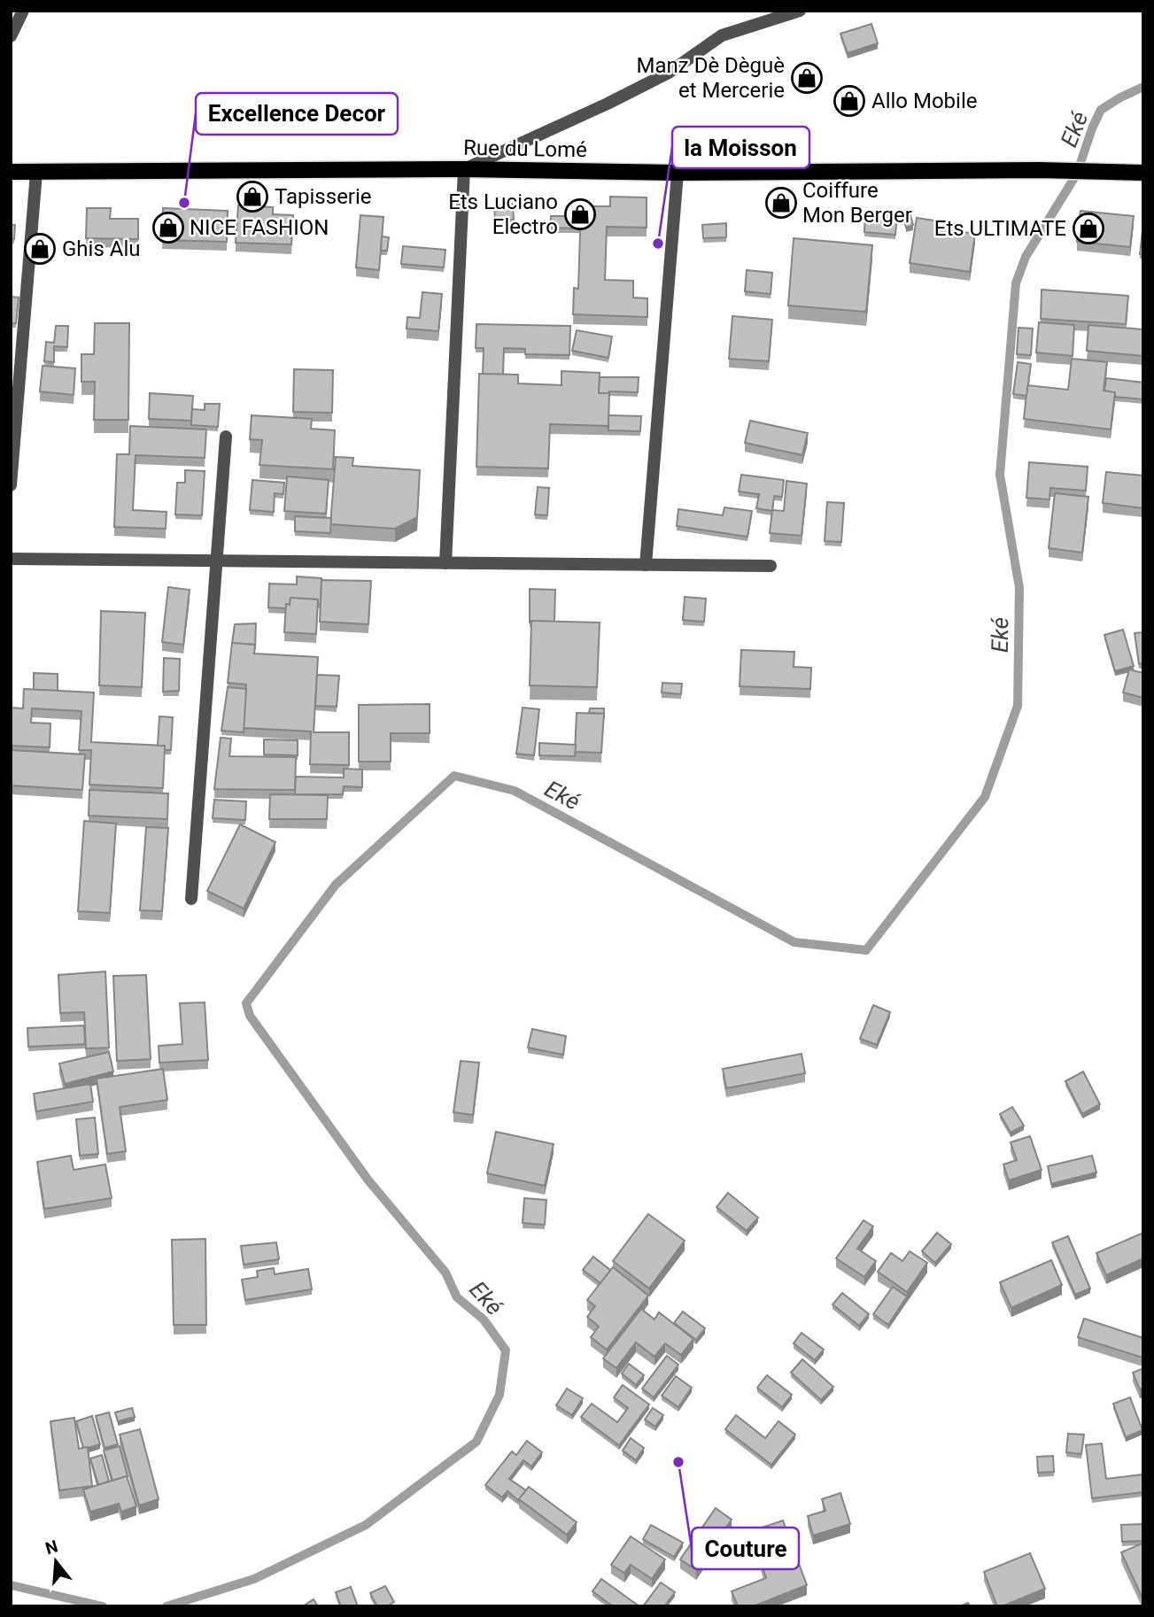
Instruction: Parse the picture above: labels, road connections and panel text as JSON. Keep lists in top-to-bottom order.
{
  "streets": {
    "main road": ["Rue du Lomé"]
  },
  "water": ["Eké"],
  "places": {
    "shop": [
      "Manz Dè Dèguè et Mercerie",
      "Allo Mobile",
      "Tapisserie",
      "Coiffure Mon Berger",
      "Ets Luciano Electro",
      "NICE FASHION",
      "Ets ULTIMATE",
      "Ghis Alu"
    ],
    "other": ["Excellence Decor", "la Moisson", "Couture"]
  },
  "north": "top"
}
